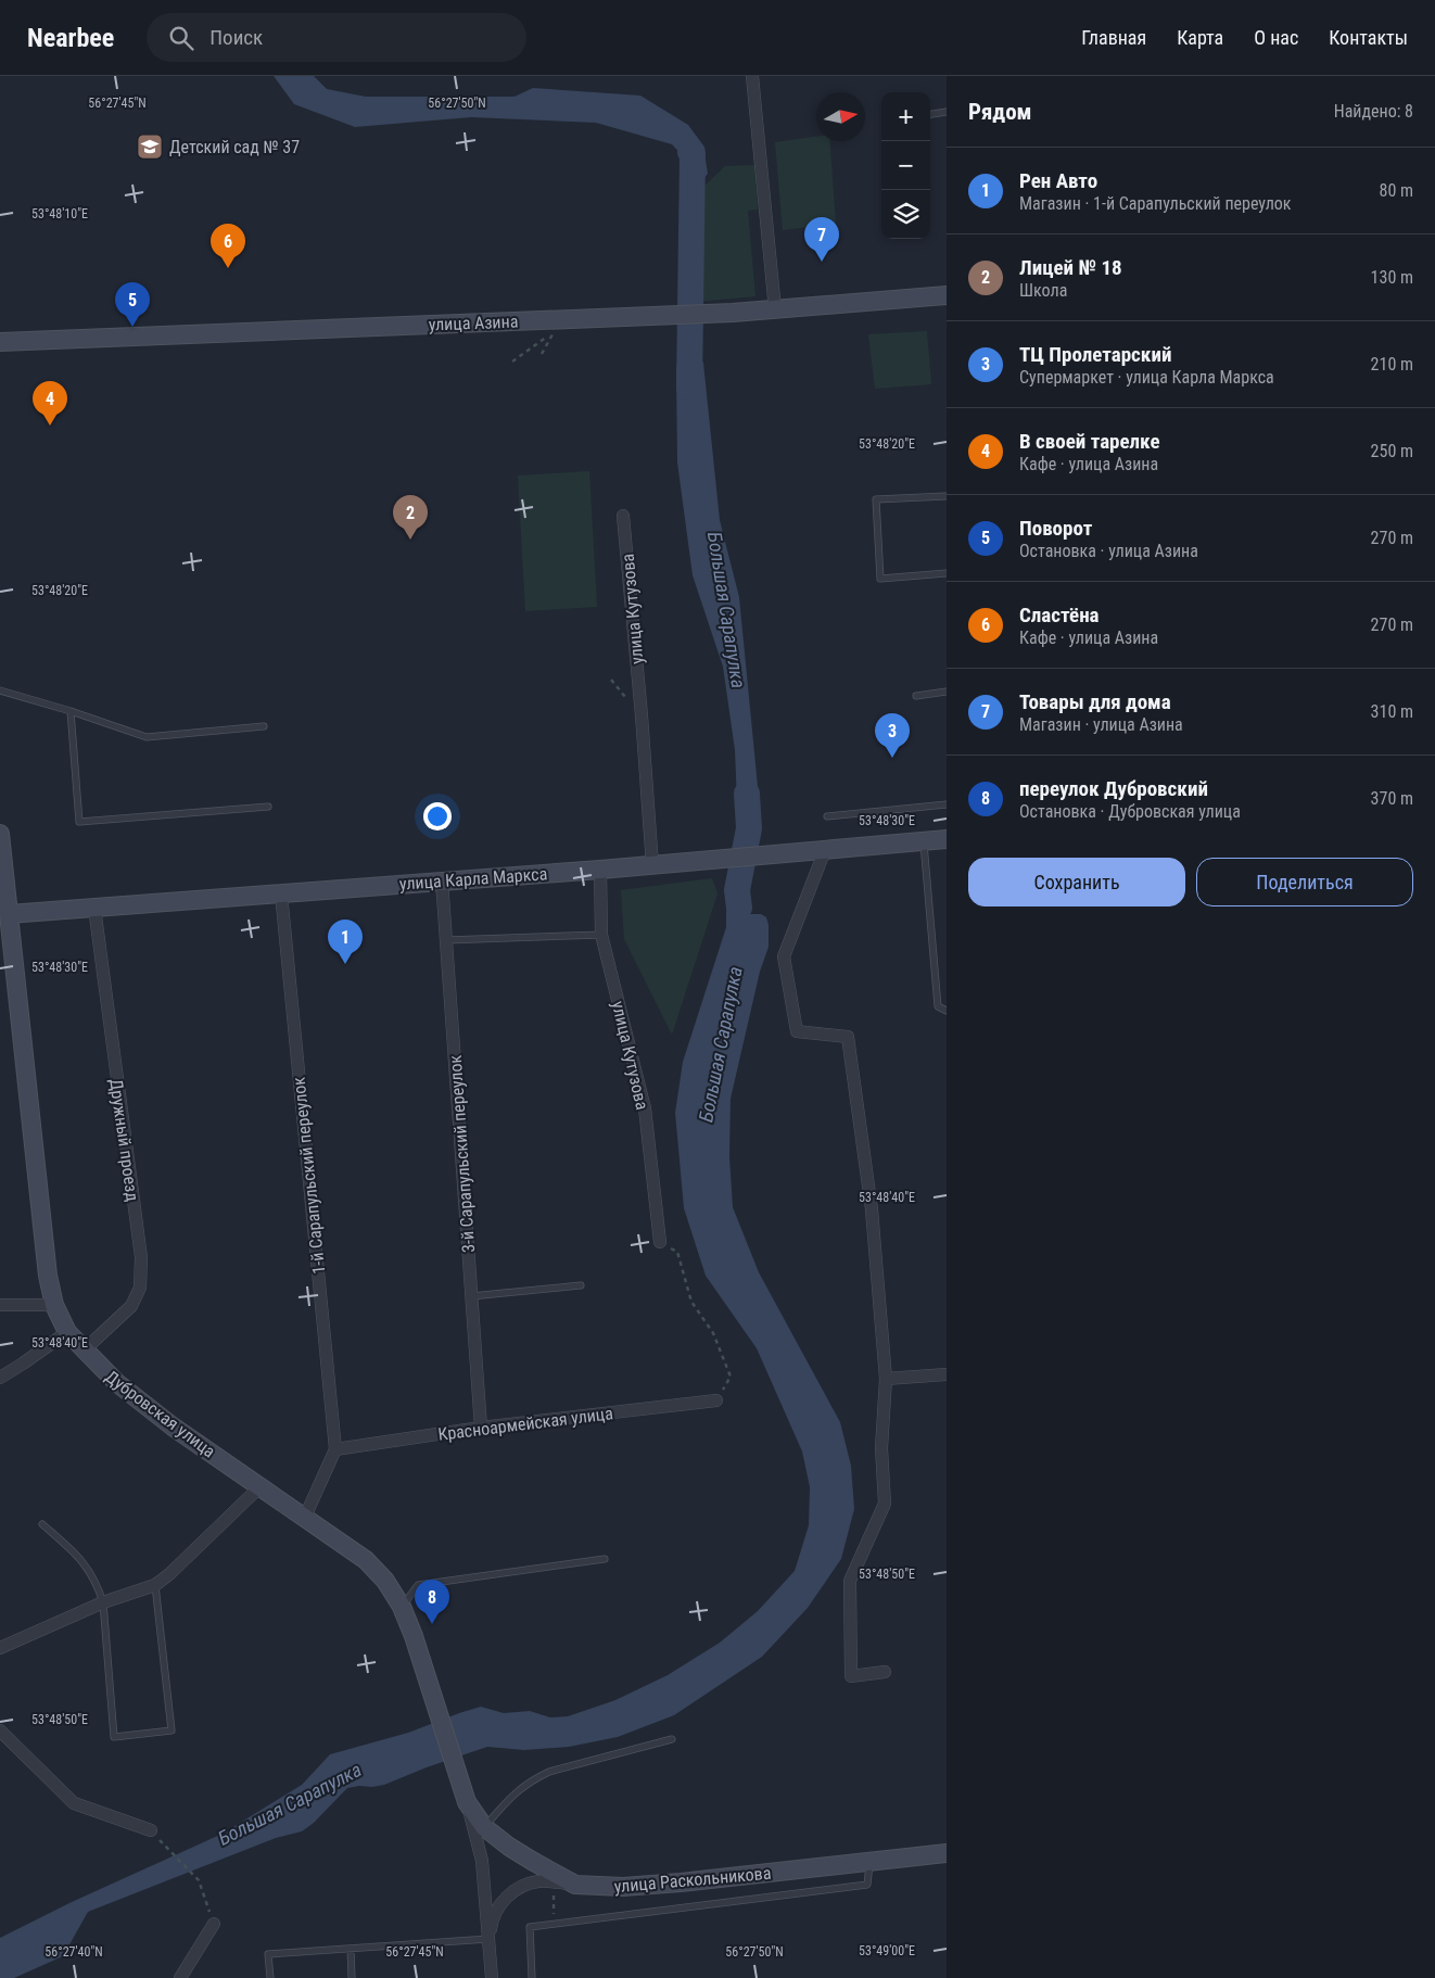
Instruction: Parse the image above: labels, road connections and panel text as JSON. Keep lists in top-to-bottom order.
{
  "streets": {
    "main road": [
      "улица Азина",
      "улица Карла Маркса",
      "Дубровская улица",
      "улица Раскольникова"
    ],
    "street": [
      "улица Кутузова",
      "Дружный проезд",
      "3-й Сарапульский переулок",
      "1-й Сарапульский переулок",
      "Красноармейская улица"
    ]
  },
  "crossings": [
    ["улица Кутузова", "улица Карла Маркса"],
    ["улица Карла Маркса", "Дружный проезд"],
    ["улица Карла Маркса", "3-й Сарапульский переулок"],
    ["улица Карла Маркса", "1-й Сарапульский переулок"],
    ["улица Карла Маркса", "Дубровская улица"],
    ["Дружный проезд", "Дубровская улица"],
    ["3-й Сарапульский переулок", "Красноармейская улица"],
    ["1-й Сарапульский переулок", "Дубровская улица"],
    ["1-й Сарапульский переулок", "Красноармейская улица"],
    ["Дубровская улица", "улица Раскольникова"]
  ],
  "water": ["Большая Сарапулка"],
  "places": {
    "school or university": ["Детский сад № 37"]
  },
  "north": "right",
  "page": {
    "header": "Nearbee",
    "search": "Поиск",
    "nav": [
      "Главная",
      "Карта",
      "О нас",
      "Контакты"
    ],
    "heading": ["Рядом", "Найдено: 8"],
    "map_buttons": ["+", "−"],
    "list": [
      {
        "mark": "1",
        "name": "Рен Авто",
        "note": "Магазин · 1-й Сарапульский переулок",
        "value": "80 m"
      },
      {
        "mark": "2",
        "name": "Лицей № 18",
        "note": "Школа",
        "value": "130 m"
      },
      {
        "mark": "3",
        "name": "ТЦ Пролетарский",
        "note": "Супермаркет · улица Карла Маркса",
        "value": "210 m"
      },
      {
        "mark": "4",
        "name": "В своей тарелке",
        "note": "Кафе · улица Азина",
        "value": "250 m"
      },
      {
        "mark": "5",
        "name": "Поворот",
        "note": "Остановка · улица Азина",
        "value": "270 m"
      },
      {
        "mark": "6",
        "name": "Сластёна",
        "note": "Кафе · улица Азина",
        "value": "270 m"
      },
      {
        "mark": "7",
        "name": "Товары для дома",
        "note": "Магазин · улица Азина",
        "value": "310 m"
      },
      {
        "mark": "8",
        "name": "переулок Дубровский",
        "note": "Остановка · Дубровская улица",
        "value": "370 m"
      }
    ],
    "pins": [
      "7",
      "6",
      "5",
      "4",
      "2",
      "3",
      "1",
      "8"
    ],
    "buttons": ["Сохранить", "Поделиться"]
  },
  "coordinates": [
    "56°27'45\"N",
    "56°27'50\"N",
    "53°48'10\"E",
    "53°48'20\"E",
    "53°48'30\"E",
    "53°48'40\"E",
    "53°48'50\"E",
    "53°49'00\"E",
    "56°27'40\"N"
  ]
}
